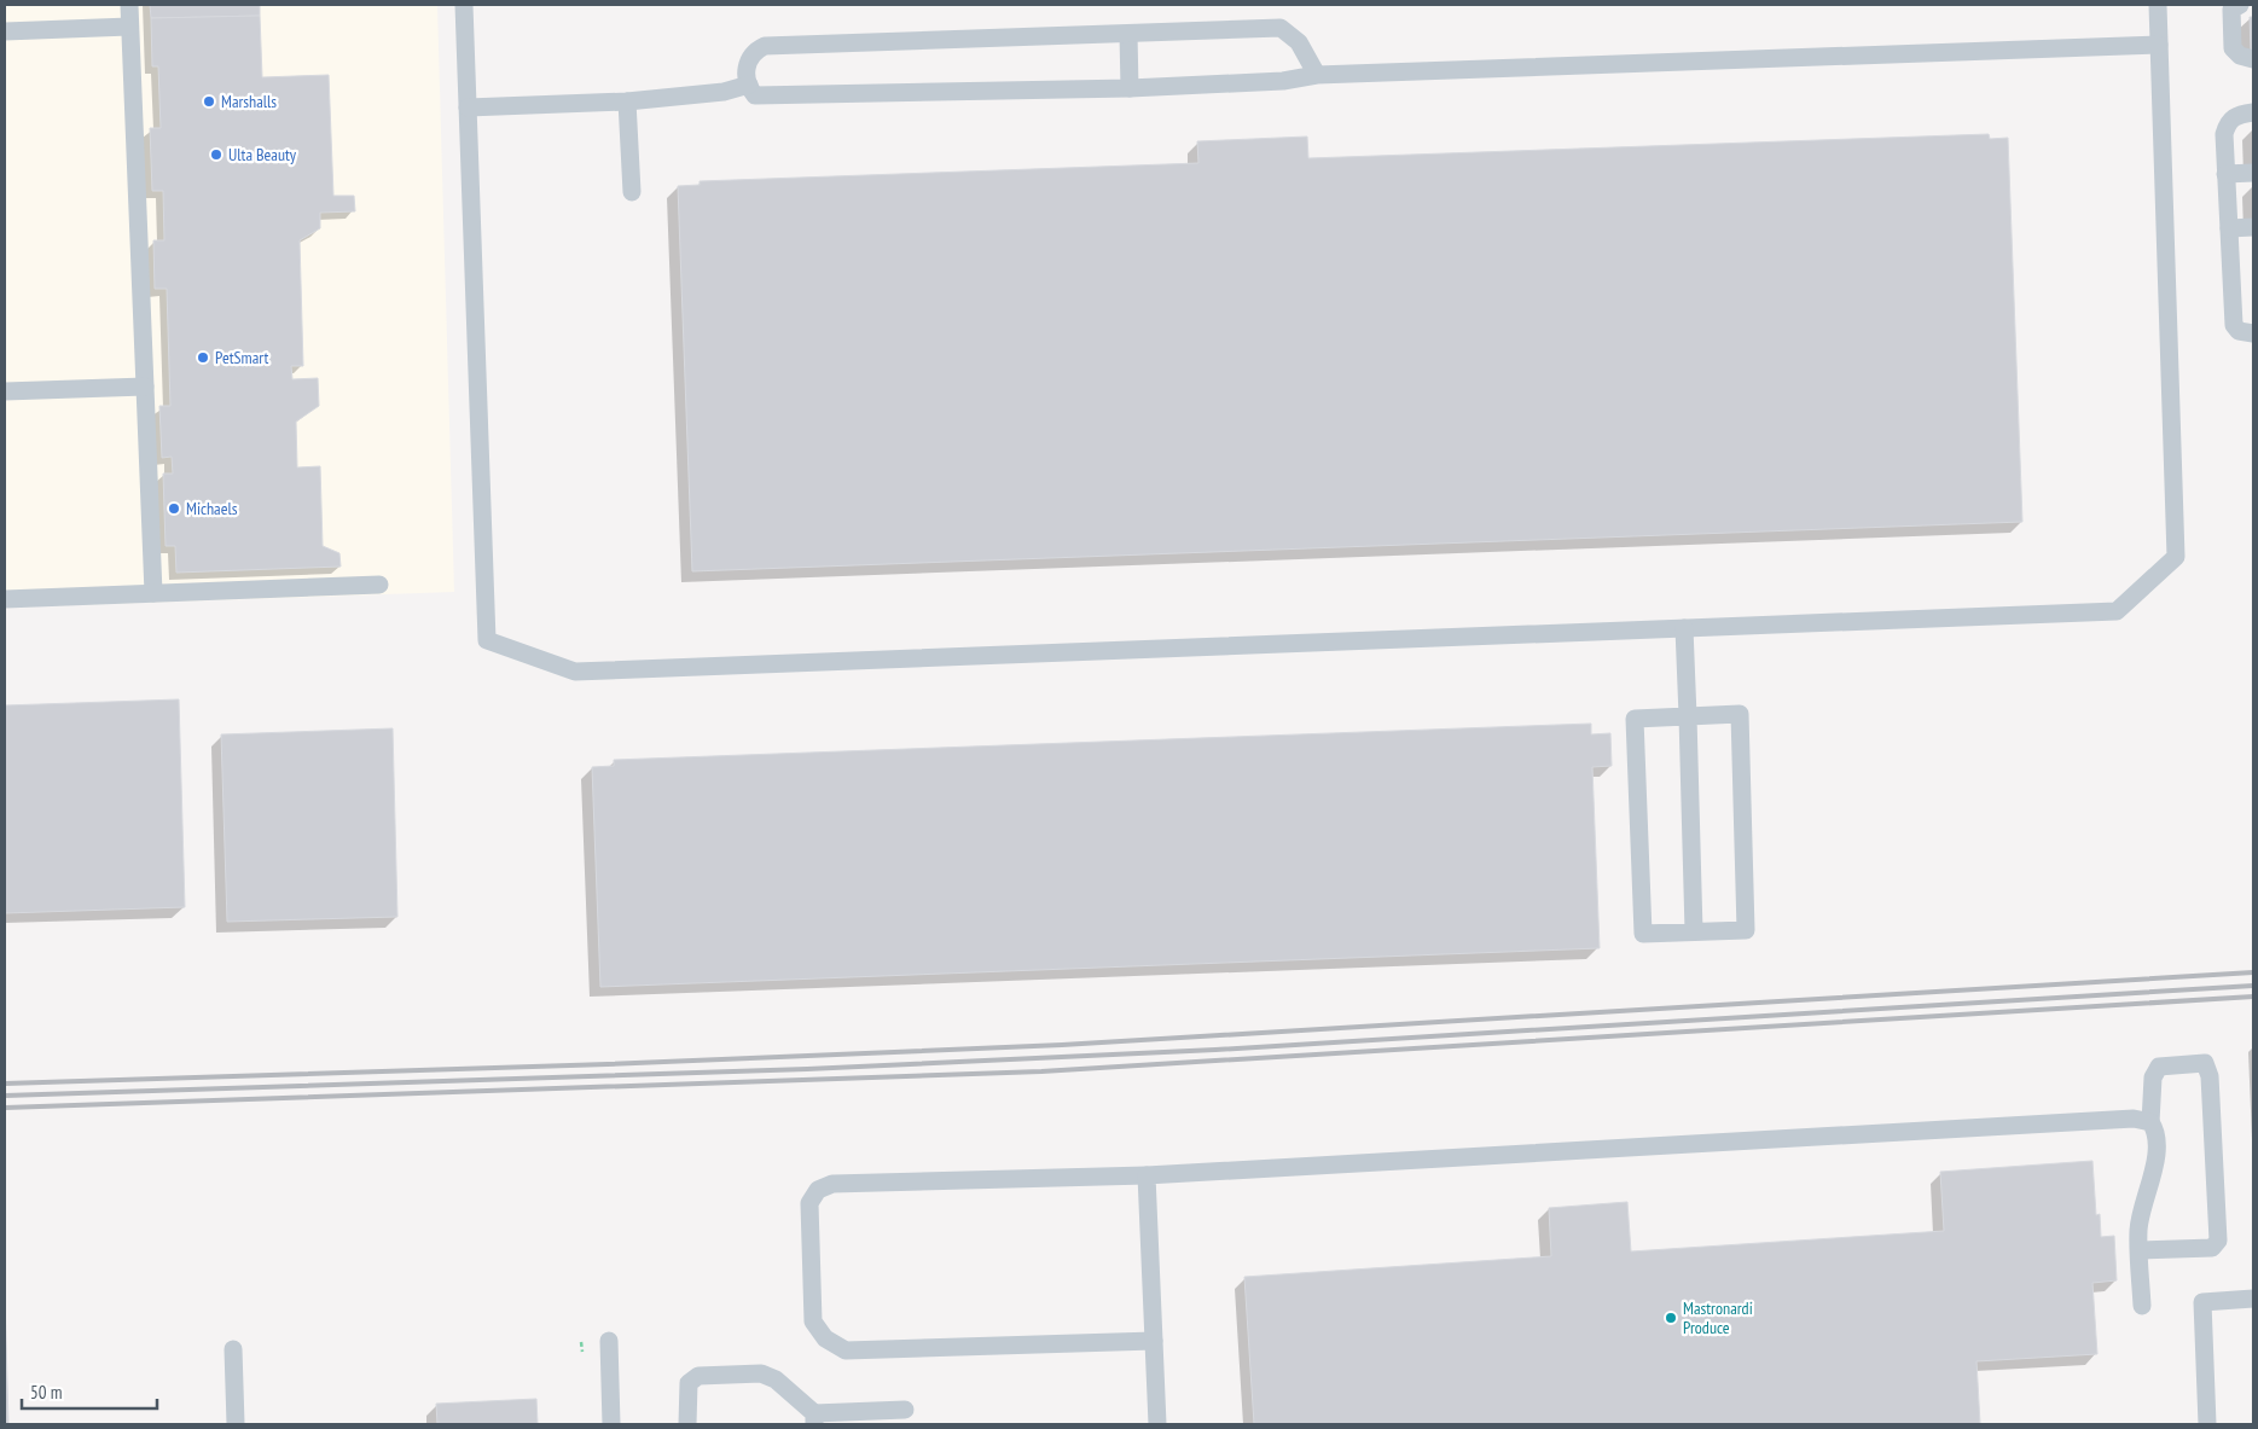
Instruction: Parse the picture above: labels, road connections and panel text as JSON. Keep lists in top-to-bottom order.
{
  "places": [
    "Marshalls",
    "Ulta Beauty",
    "PetSmart",
    "Michaels",
    "Mastronardi Produce"
  ],
  "scale_bar": "50 m"
}
